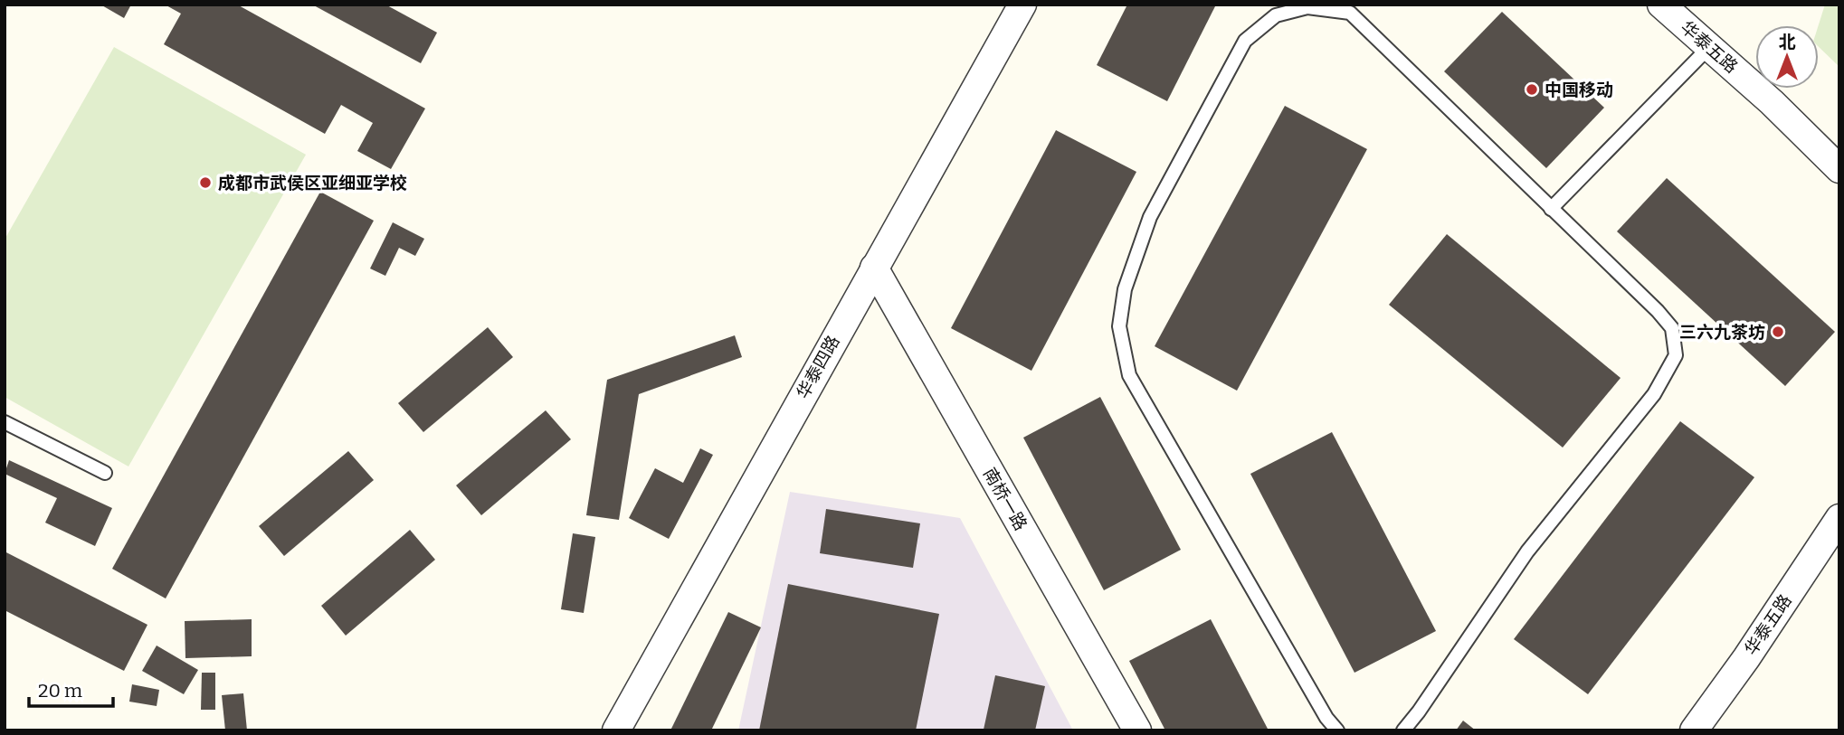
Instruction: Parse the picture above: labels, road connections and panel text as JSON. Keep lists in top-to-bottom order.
{
  "streets": {
    "street": ["华泰五路", "华泰四路", "南桥一路"]
  },
  "crossings": [
    ["华泰四路", "南桥一路"]
  ],
  "places": ["中国移动", "成都市武侯区亚细亚学校", "三六九茶坊"],
  "scale_bar": "20 m",
  "north": "top"
}
